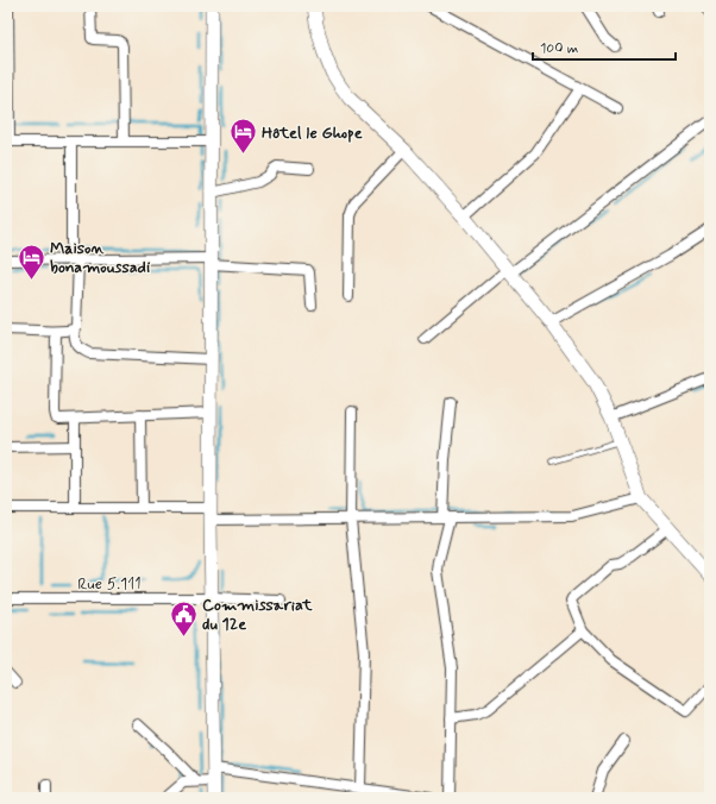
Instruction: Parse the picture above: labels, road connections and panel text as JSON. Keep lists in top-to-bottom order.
{
  "streets": {
    "street": ["Rue 5.111"]
  },
  "places": {
    "hotel": ["Hôtel le Ghope", "Maison bonamoussadi"],
    "public building": ["Commissariat du 12e"]
  },
  "scale_bar": "100 m"
}
